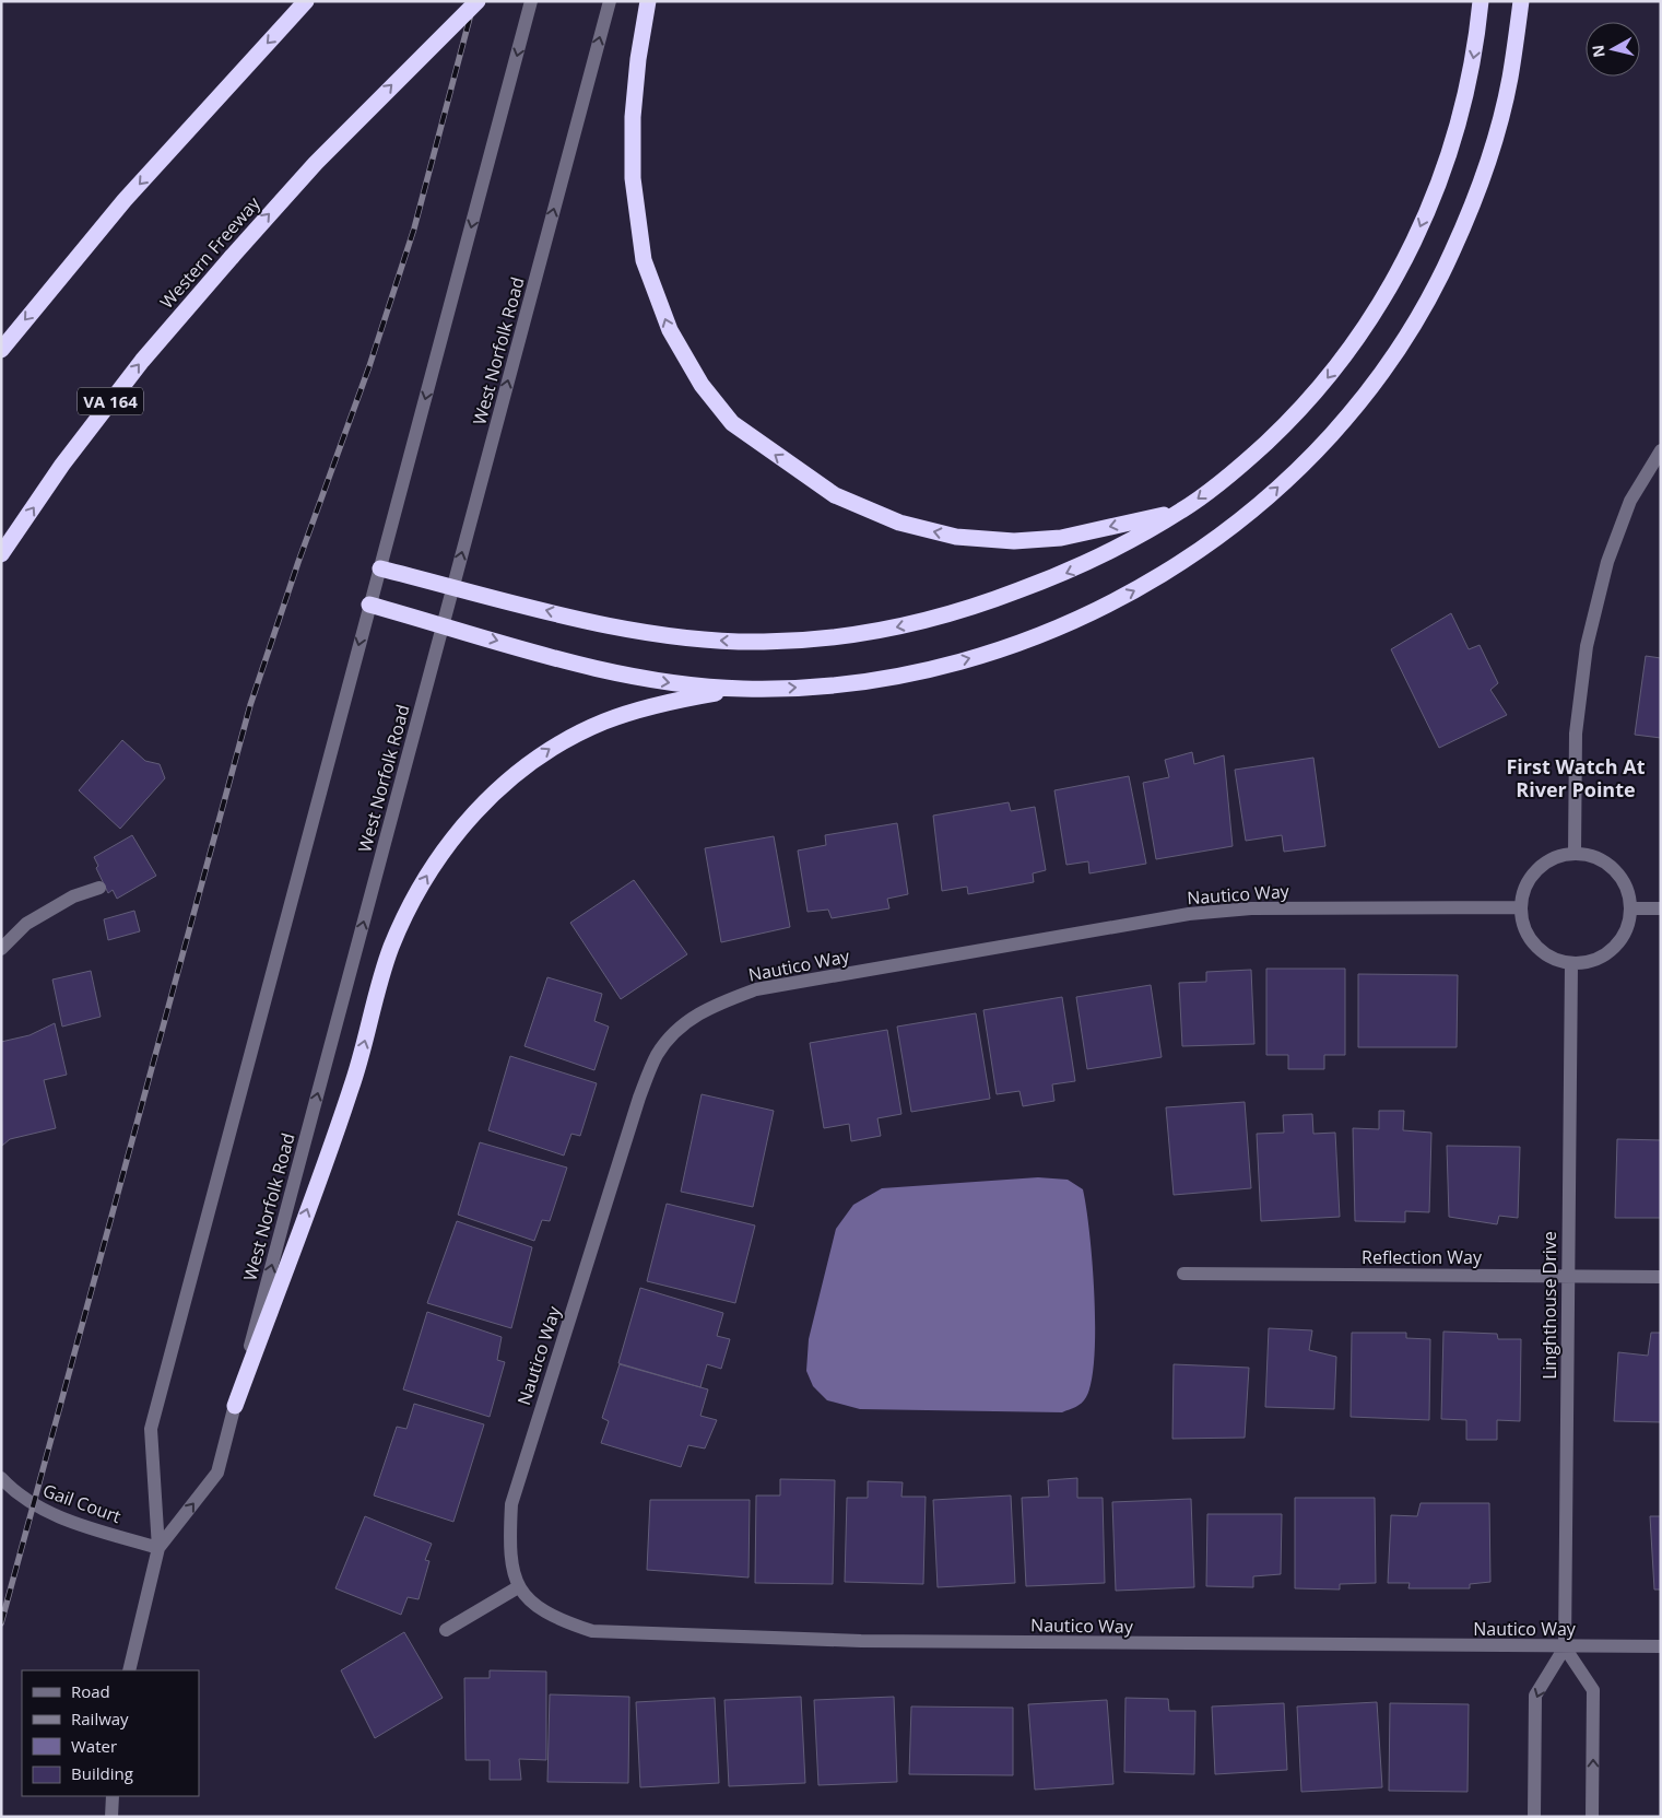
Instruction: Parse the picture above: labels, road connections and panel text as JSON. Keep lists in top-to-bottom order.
{
  "streets": {
    "highway": ["Western Freeway", "VA 164"],
    "street": [
      "West Norfolk Road",
      "Nautico Way",
      "Reflection Way",
      "Linghthouse Drive",
      "Gail Court"
    ]
  },
  "crossings": [
    ["West Norfolk Road", "Gail Court"],
    ["Nautico Way", "Linghthouse Drive"],
    ["Reflection Way", "Linghthouse Drive"]
  ],
  "districts": ["First Watch At River Pointe"],
  "legend": [
    "Road",
    "Railway",
    "Water",
    "Building"
  ],
  "north": "left"
}
